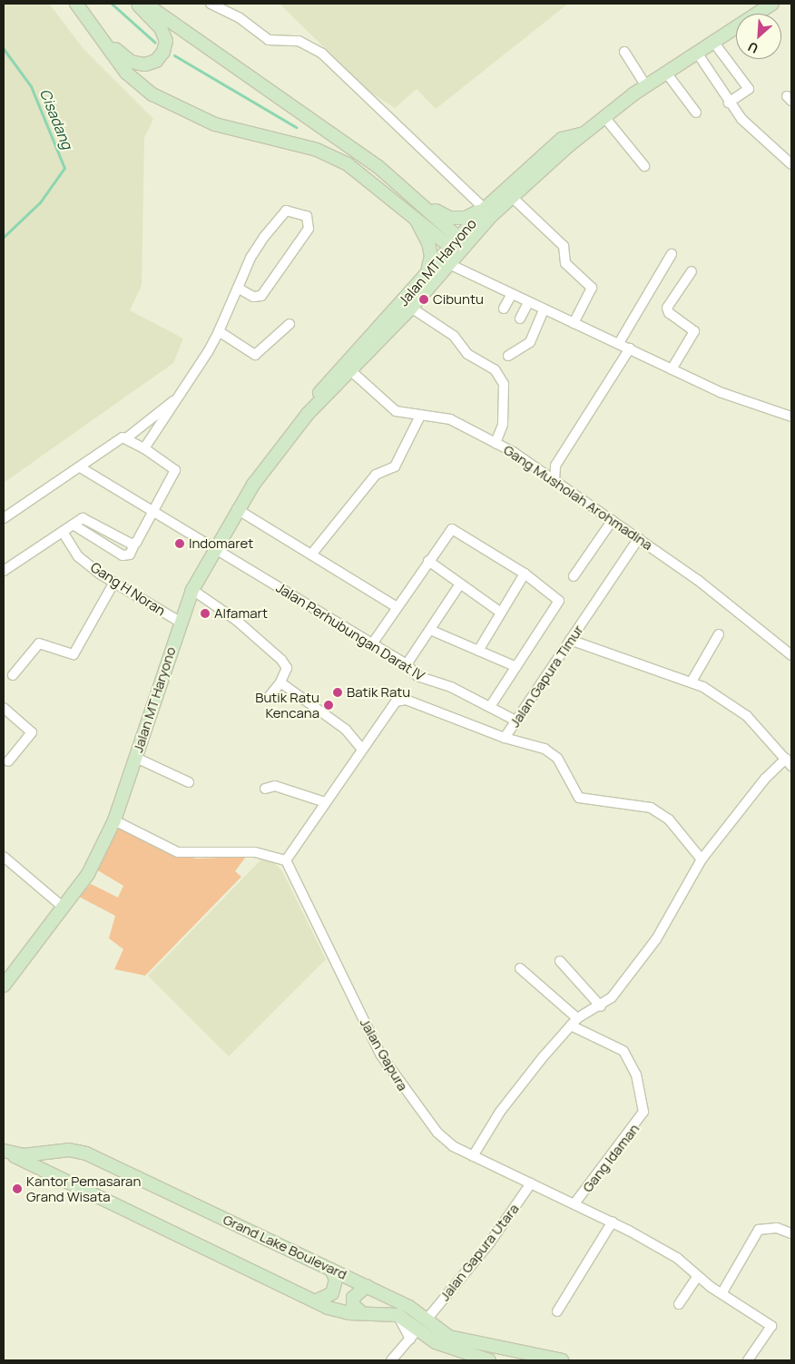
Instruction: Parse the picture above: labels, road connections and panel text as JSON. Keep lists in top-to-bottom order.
{
  "streets": {
    "main road": ["Jalan MT Haryono", "Grand Lake Boulevard"],
    "street": [
      "Gang Musholah Arohmadina",
      "Gang H Noran",
      "Jalan Perhubungan Darat IV",
      "Jalan Gapura Timur",
      "Jalan Gapura",
      "Gang Idaman",
      "Jalan Gapura Utara"
    ]
  },
  "crossings": [
    ["Jalan MT Haryono", "Gang Musholah Arohmadina"],
    ["Jalan MT Haryono", "Gang H Noran"],
    ["Jalan MT Haryono", "Jalan Perhubungan Darat IV"],
    ["Gang Musholah Arohmadina", "Jalan Gapura Timur"],
    ["Jalan Perhubungan Darat IV", "Jalan Gapura Timur"],
    ["Jalan Gapura Timur", "Jalan Gapura"],
    ["Jalan Gapura", "Gang Idaman"],
    ["Jalan Gapura", "Jalan Gapura Utara"],
    ["Grand Lake Boulevard", "Jalan Gapura Utara"]
  ],
  "water": ["Cisadang"],
  "places": [
    "Cibuntu",
    "Indomaret",
    "Alfamart",
    "Batik Ratu",
    "Butik Ratu Kencana",
    "Kantor Pemasaran Grand Wisata"
  ],
  "north": "bottom left"
}
